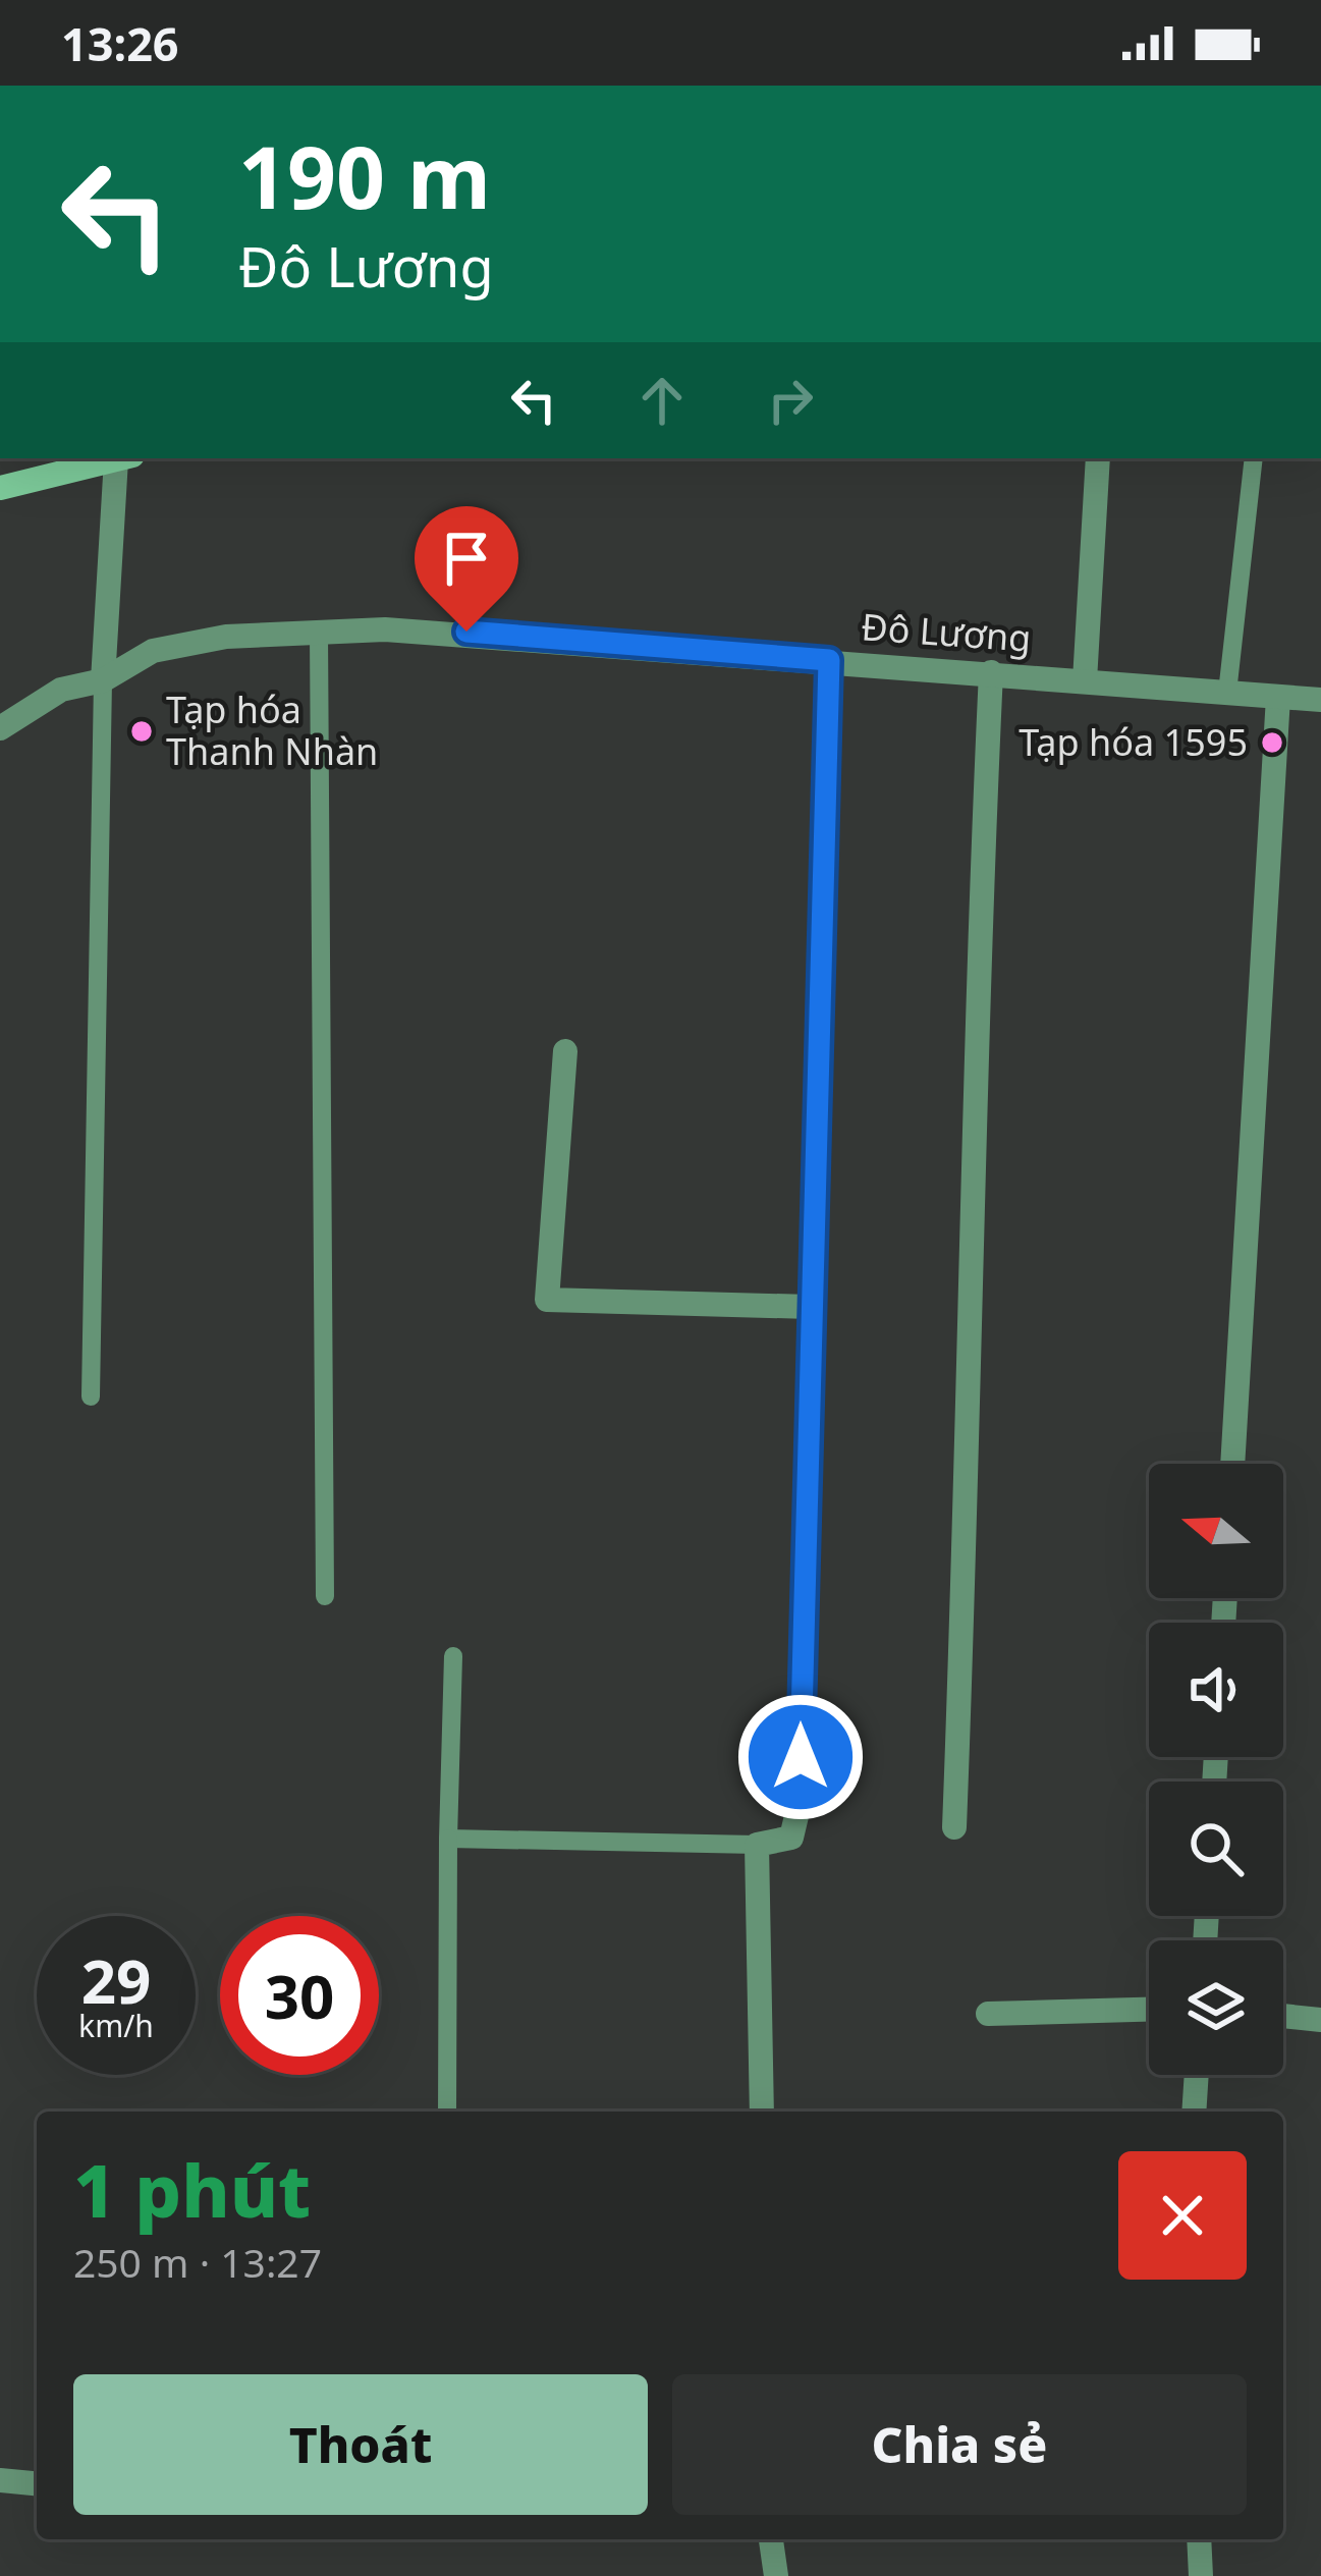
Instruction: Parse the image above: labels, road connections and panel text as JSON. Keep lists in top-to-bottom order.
{
  "streets": {
    "street": ["Đô Lương"]
  },
  "places": ["Tạp hóa Thanh Nhàn", "Tạp hóa 1595"],
  "north": "left",
  "page": {
    "status": "13:26",
    "turn": ["190 m", "Đô Lương"],
    "speed": "29 km/h",
    "limit": "30",
    "heading": ["1 phút", "250 m · 13:27"],
    "buttons": ["Thoát", "Chia sẻ"]
  }
}
